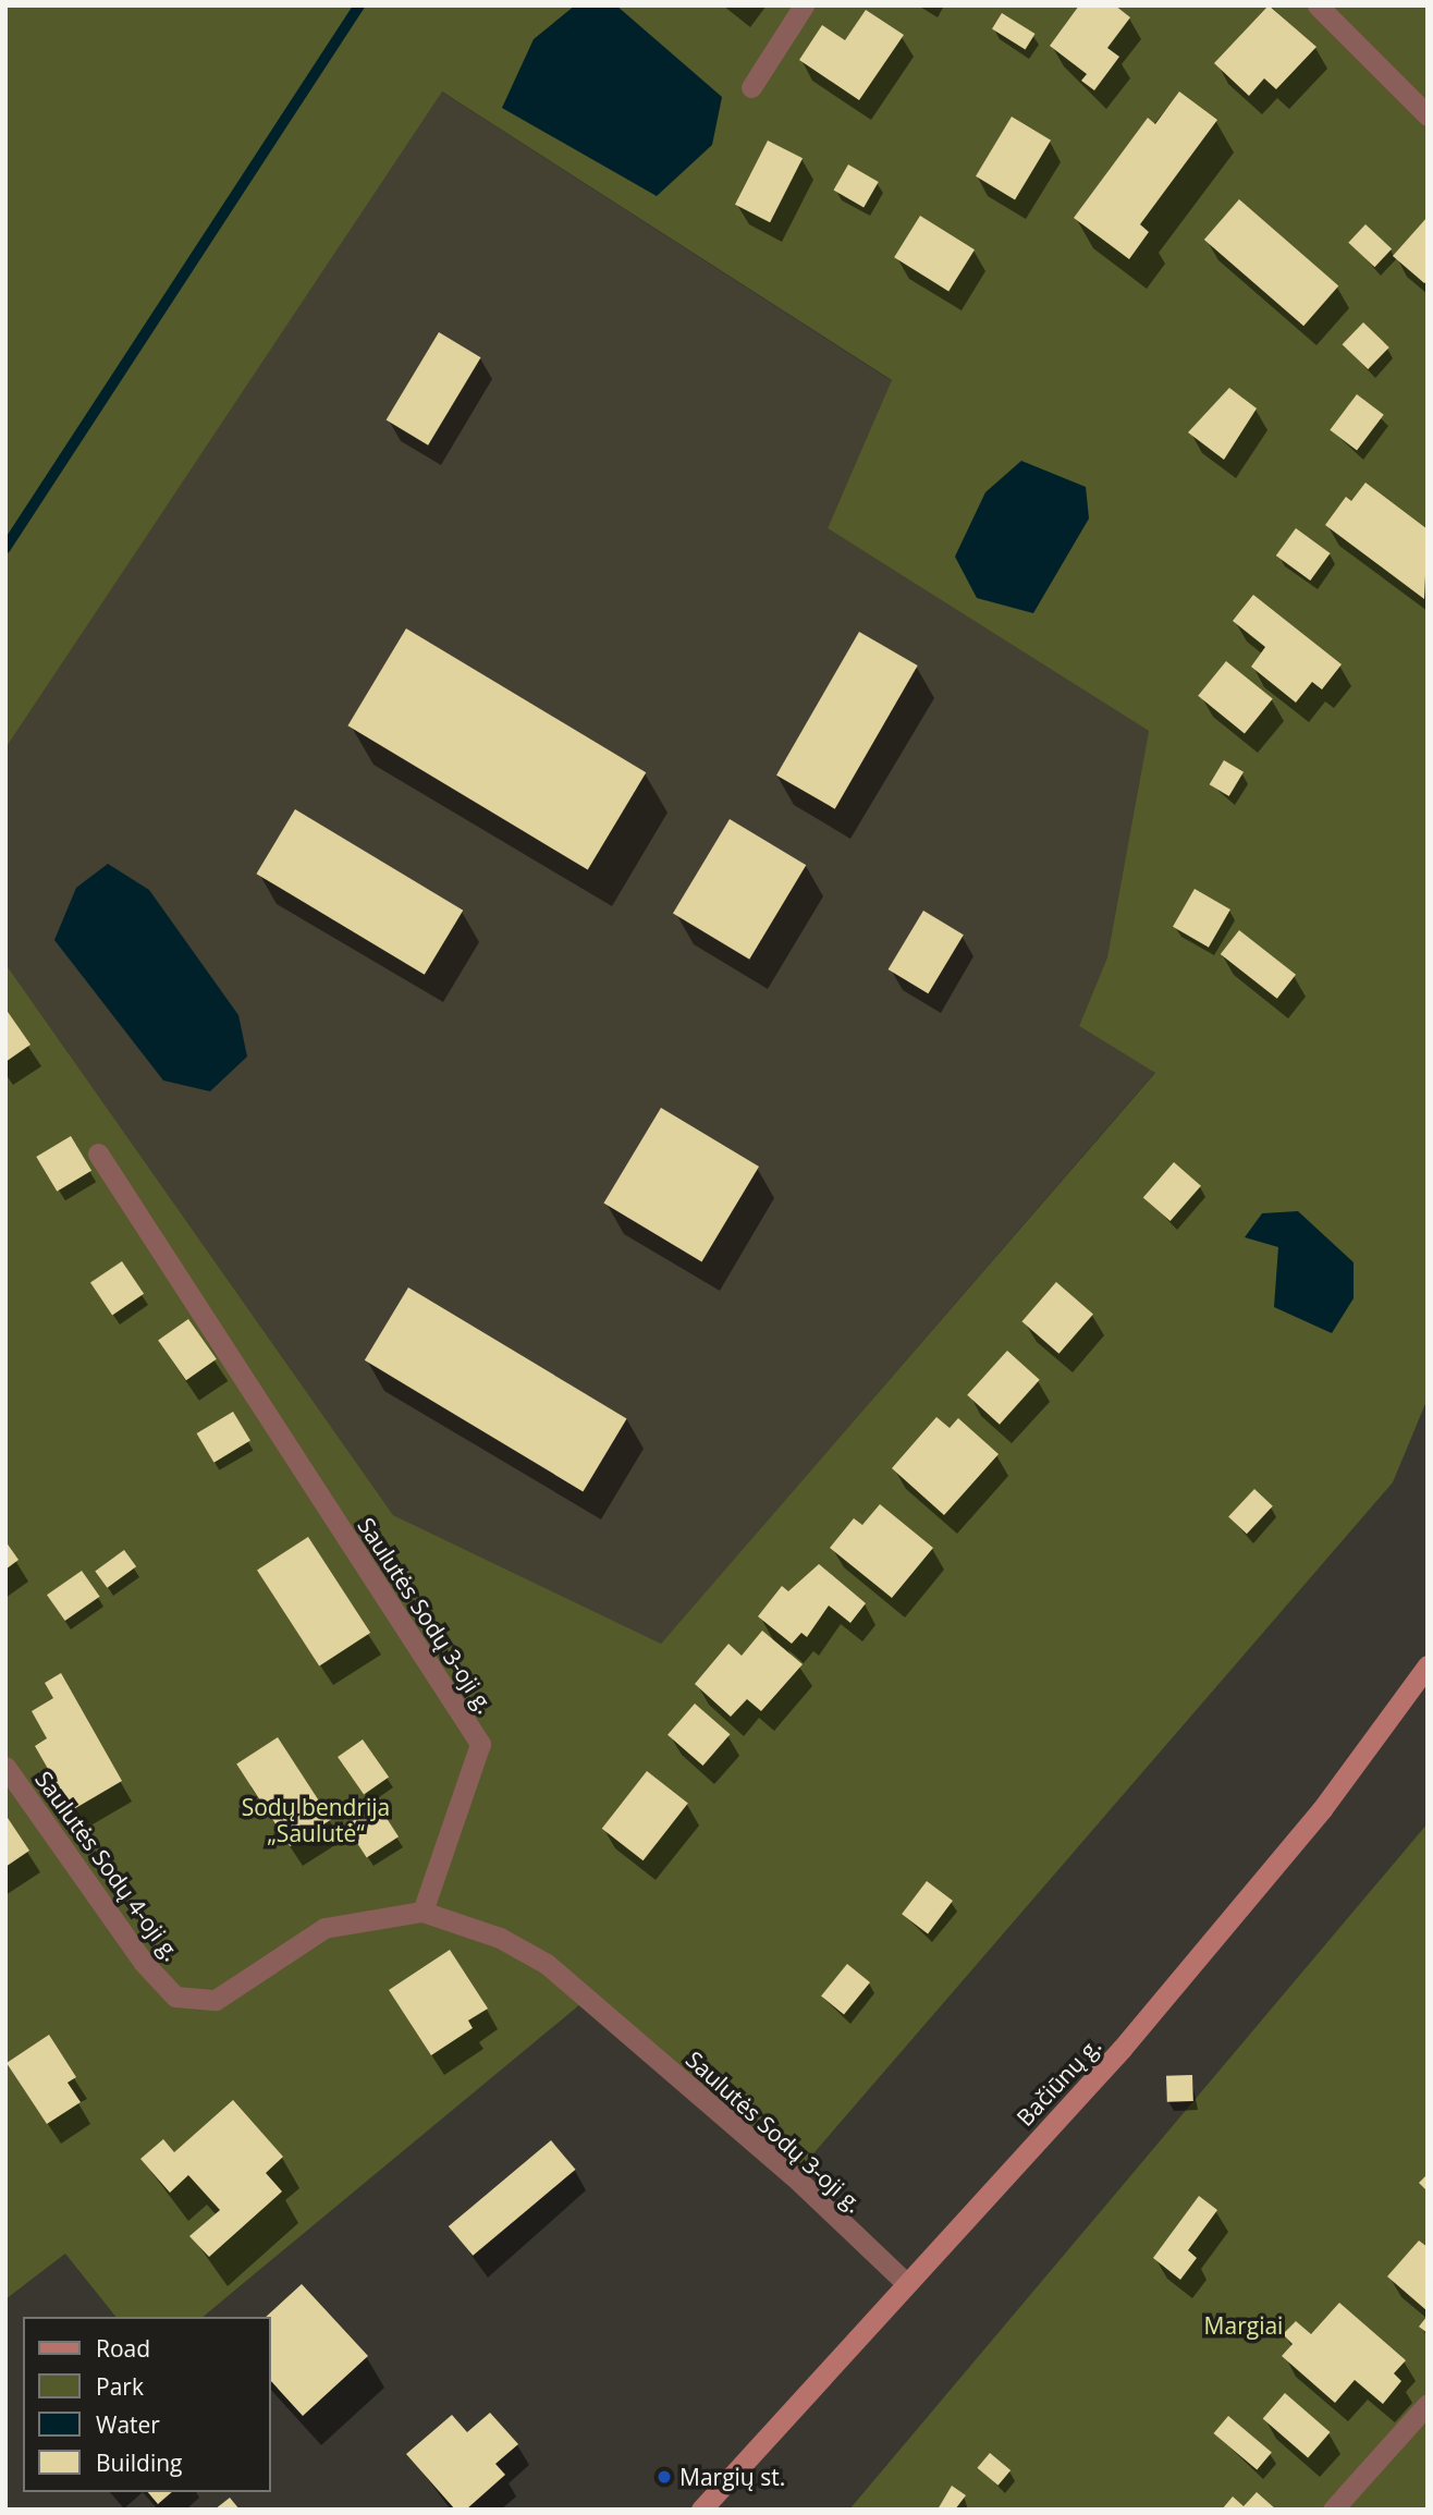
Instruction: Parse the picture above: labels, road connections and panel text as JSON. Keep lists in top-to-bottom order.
{
  "streets": {
    "main road": ["Bačiūnų g."],
    "street": ["Saulutės Sodų 3-oji g.", "Saulutės Sodų 4-oji g."]
  },
  "crossings": [
    ["Saulutės Sodų 3-oji g.", "Saulutės Sodų 4-oji g."],
    ["Saulutės Sodų 3-oji g.", "Bačiūnų g."]
  ],
  "parks": ["Sodų bendrija „Saulutė“", "Margiai"],
  "places": ["Margių st."],
  "legend": [
    "Road",
    "Park",
    "Water",
    "Building"
  ]
}
